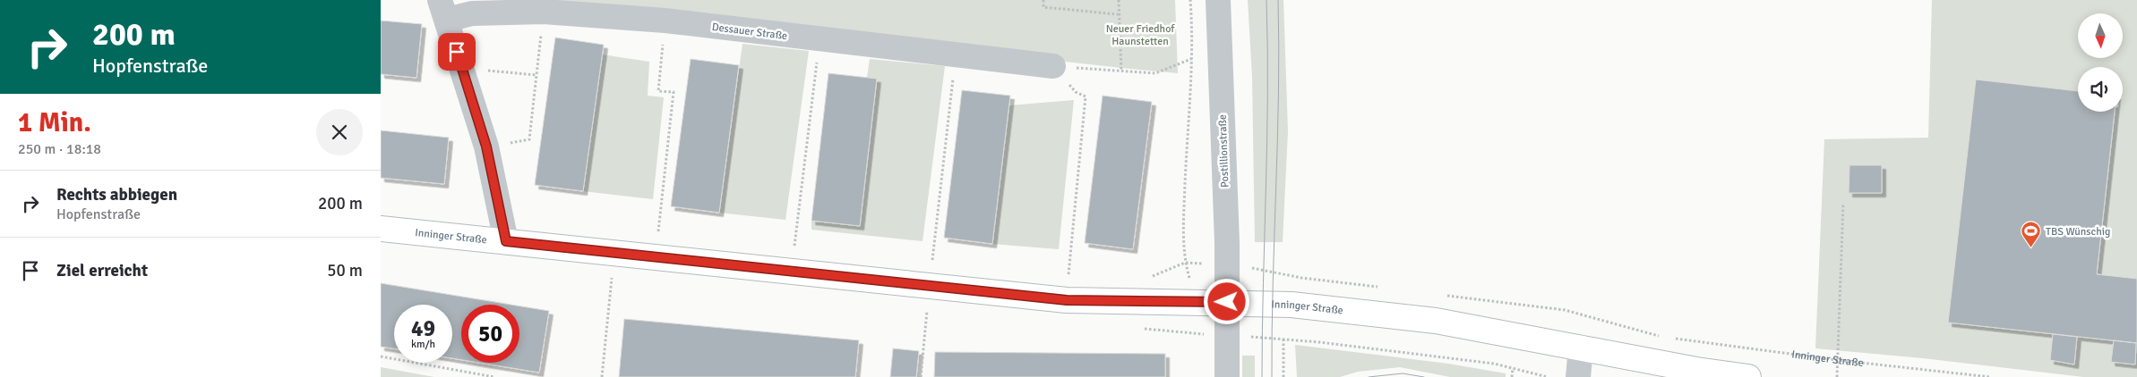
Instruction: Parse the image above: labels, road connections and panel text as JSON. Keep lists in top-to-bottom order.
{
  "streets": {
    "main road": ["Inninger Straße"],
    "street": ["Dessauer Straße", "Postillionstraße"]
  },
  "crossings": [
    ["Postillionstraße", "Inninger Straße"]
  ],
  "parks": ["Neuer Friedhof Haunstetten"],
  "places": {
    "sports": ["TBS Wünschig"]
  },
  "north": "bottom",
  "page": {
    "turn": ["200 m", "Hopfenstraße"],
    "heading": ["1 Min.", "250 m · 18:18"],
    "list": [
      {
        "name": "Rechts abbiegen",
        "note": "Hopfenstraße",
        "value": "200 m"
      },
      {
        "name": "Ziel erreicht",
        "value": "50 m"
      }
    ],
    "speed": "49 km/h",
    "limit": "50"
  }
}
